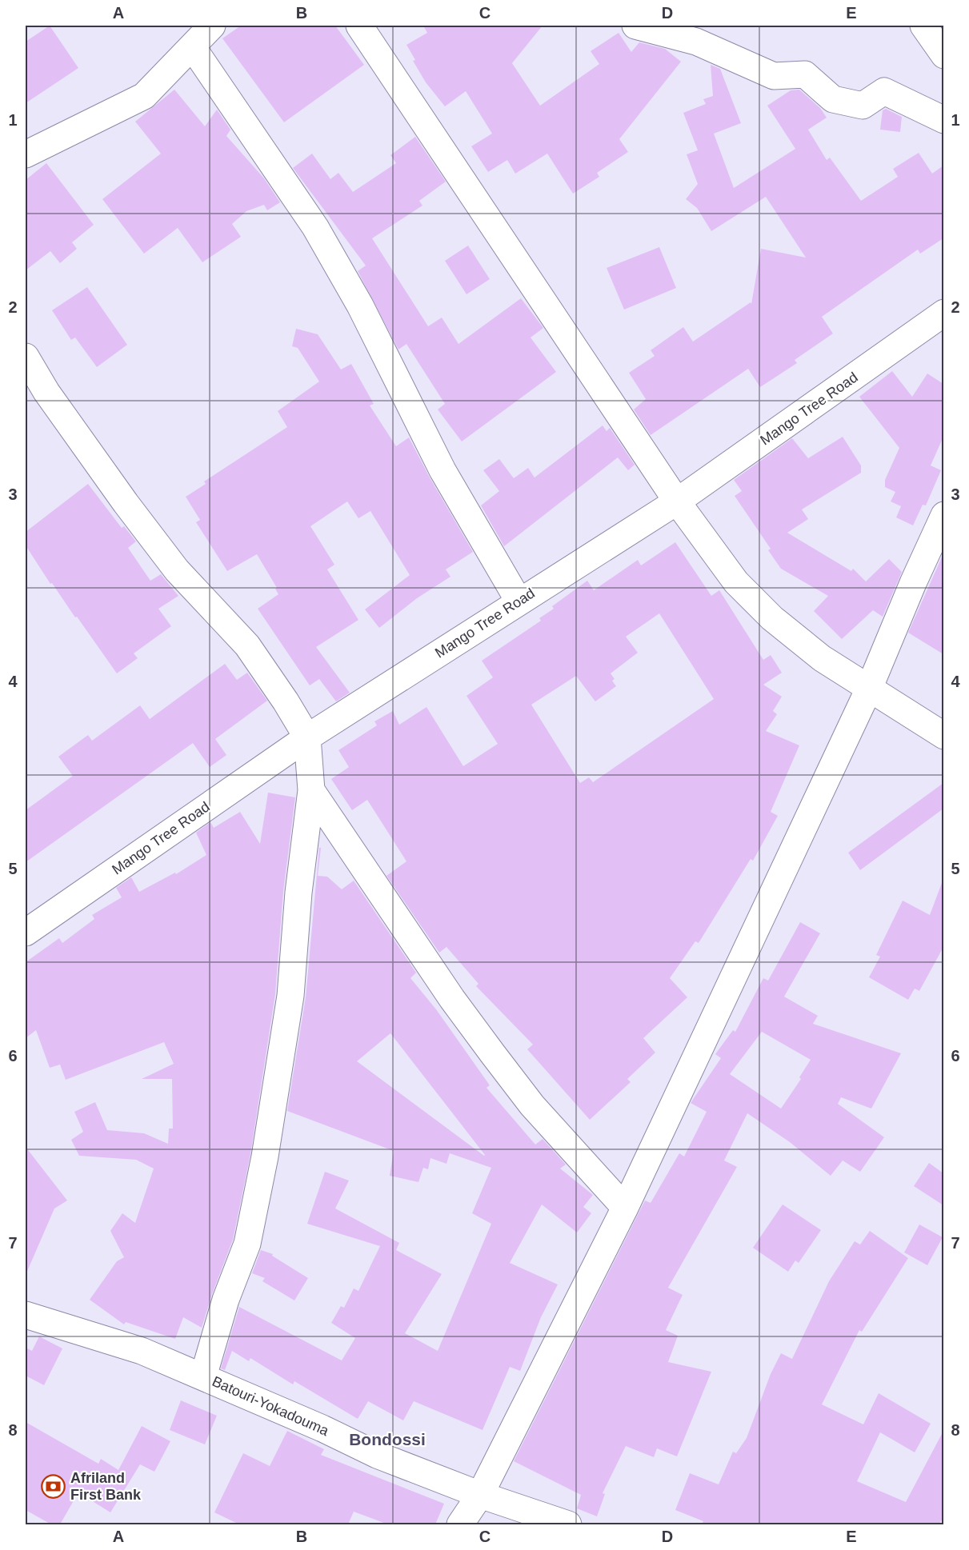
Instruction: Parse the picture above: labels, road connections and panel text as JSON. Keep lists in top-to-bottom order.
{
  "streets": {
    "main road": ["Mango Tree Road", "Batouri-Yokadouma"]
  },
  "districts": ["Bondossi"],
  "places": {
    "bank": ["Afriland First Bank"]
  },
  "grid": {
    "columns": [
      "A",
      "B",
      "C",
      "D",
      "E"
    ],
    "rows": [
      "1",
      "2",
      "3",
      "4",
      "5",
      "6",
      "7",
      "8"
    ]
  }
}
